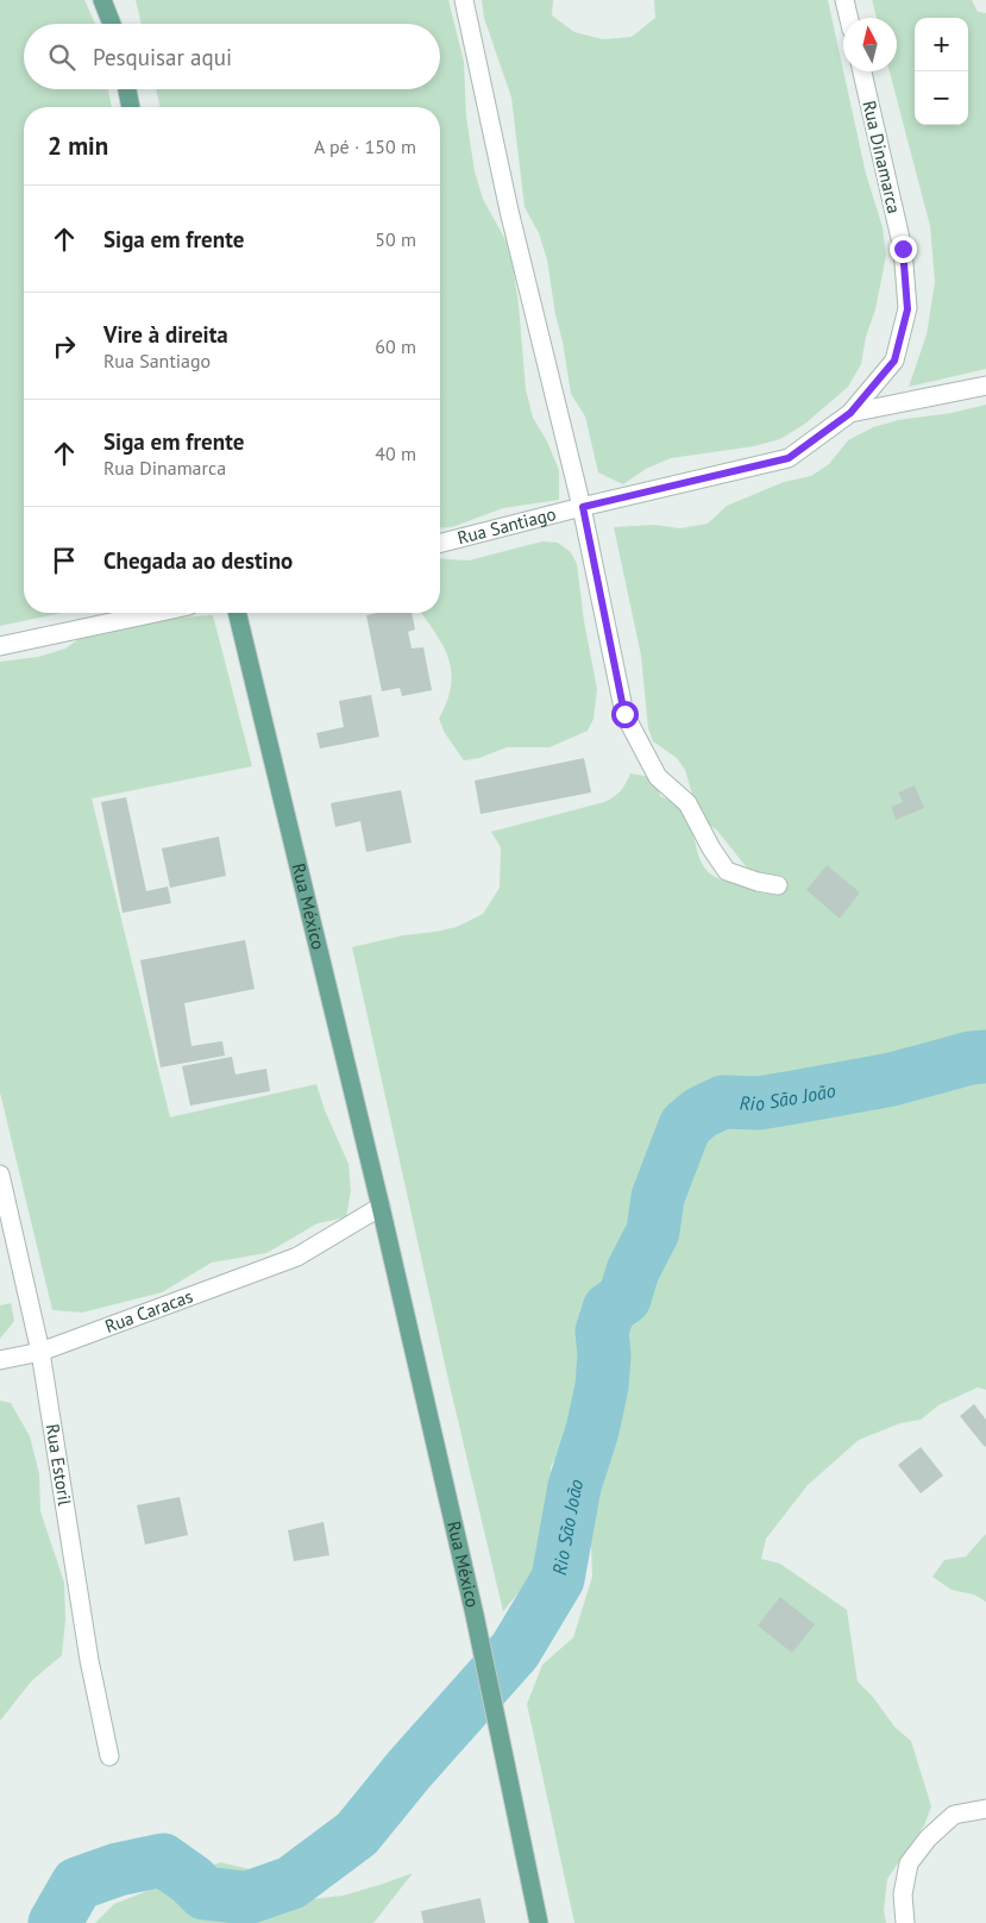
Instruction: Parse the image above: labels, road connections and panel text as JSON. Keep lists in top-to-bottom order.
{
  "streets": {
    "main road": ["Rua México"],
    "street": [
      "Rua Dinamarca",
      "Rua Santiago",
      "Rua Caracas",
      "Rua Estoril"
    ]
  },
  "crossings": [
    ["Rua Dinamarca", "Rua Santiago"],
    ["Rua México", "Rua Caracas"],
    ["Rua Caracas", "Rua Estoril"]
  ],
  "water": ["Rio São João"],
  "north": "top",
  "page": {
    "map_buttons": ["+", "−"],
    "search": "Pesquisar aqui",
    "heading": ["2 min", "A pé · 150 m"],
    "list": [
      ["Siga em frente", "50 m"],
      ["Vire à direita", "Rua Santiago", "60 m"],
      ["Siga em frente", "Rua Dinamarca", "40 m"],
      "Chegada ao destino"
    ]
  }
}
